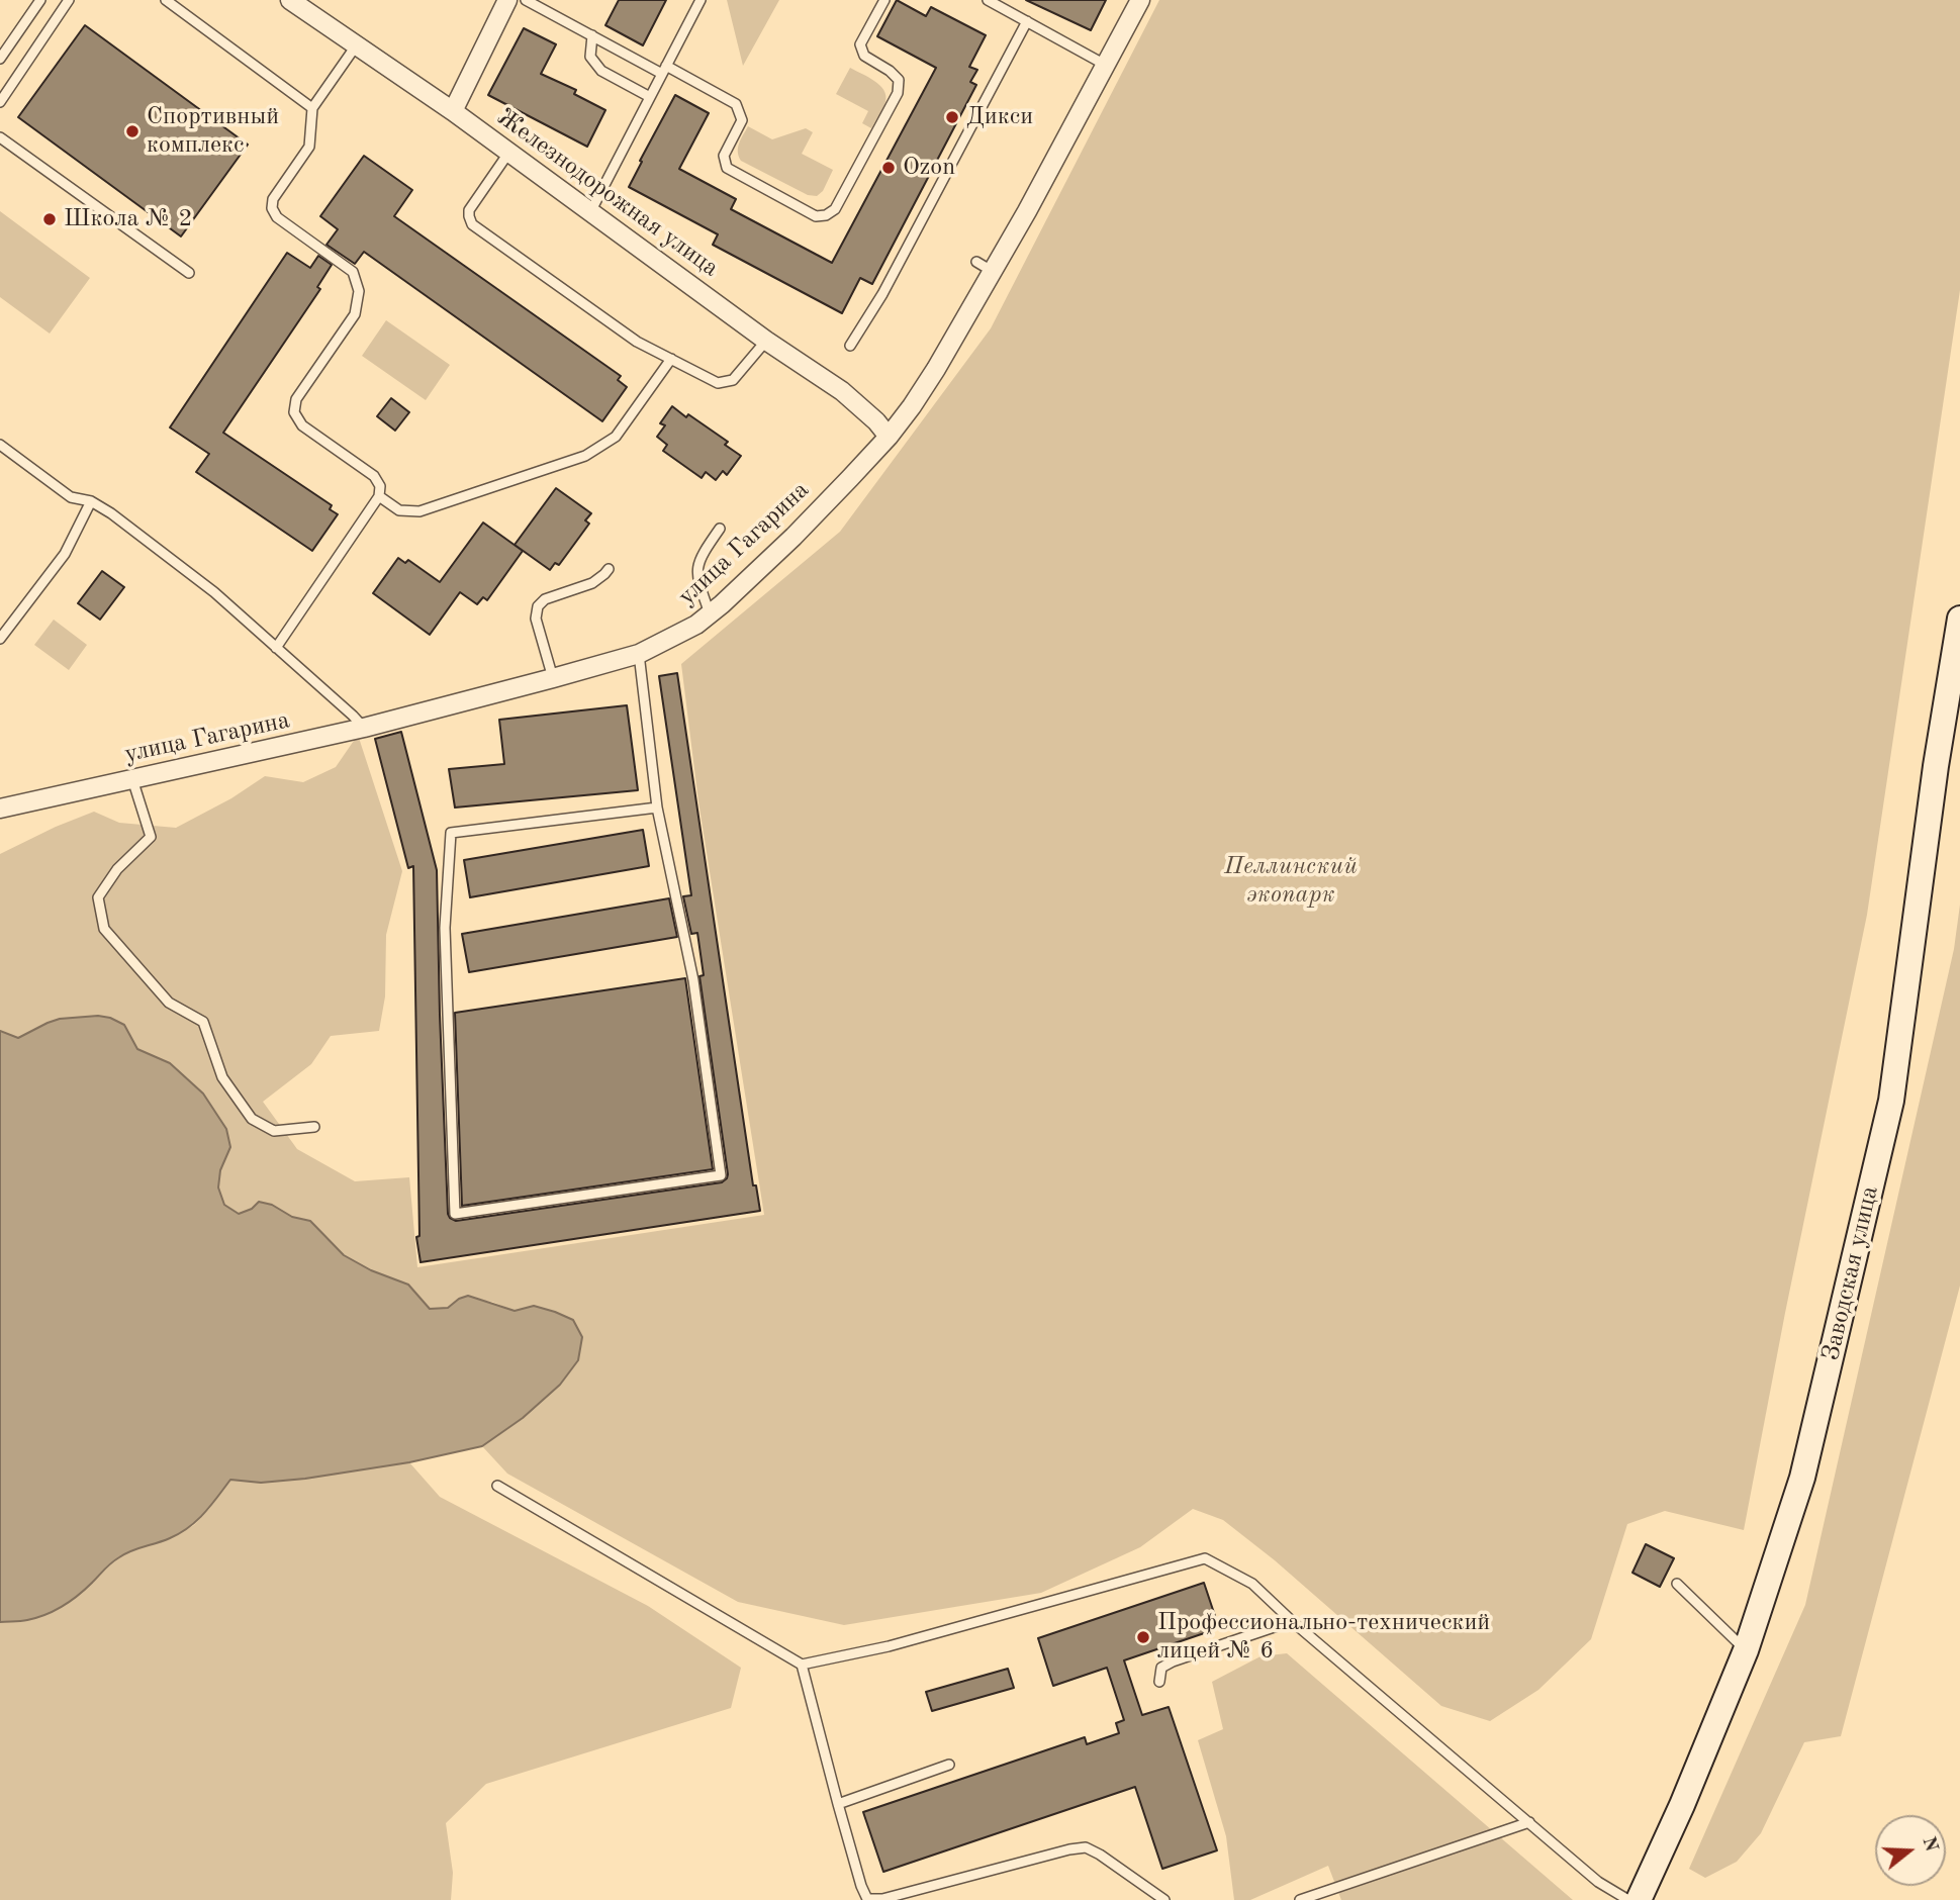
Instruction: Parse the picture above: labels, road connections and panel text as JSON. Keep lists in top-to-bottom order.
{
  "streets": {
    "street": ["Железнодорожная улица", "улица Гагарина", "Заводская улица"]
  },
  "crossings": [
    ["Железнодорожная улица", "улица Гагарина"]
  ],
  "parks": ["Пеллинский экопарк"],
  "places": [
    "Дикси",
    "Спортивный комплекс",
    "Ozon",
    "Школа № 2",
    "Профессионально-технический лицей № 6"
  ],
  "north": "right"
}
